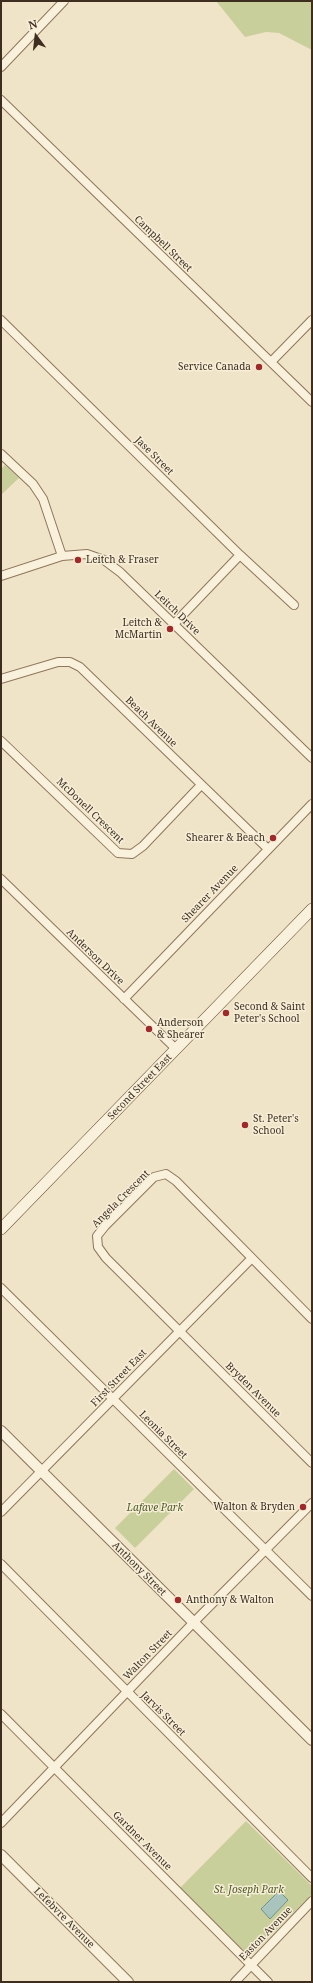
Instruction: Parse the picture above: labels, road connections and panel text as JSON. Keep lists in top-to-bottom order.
{
  "streets": {
    "main road": ["Second Street East"],
    "street": [
      "Campbell Street",
      "Jase Street",
      "Leitch Drive",
      "Beach Avenue",
      "McDonell Crescent",
      "Shearer Avenue",
      "Anderson Drive",
      "Angela Crescent",
      "First Street East",
      "Bryden Avenue",
      "Leonia Street",
      "Anthony Street",
      "Walton Street",
      "Jarvis Street",
      "Gardner Avenue",
      "Lefebvre Avenue",
      "Easton Avenue"
    ]
  },
  "crossings": [
    ["Beach Avenue", "McDonell Crescent"],
    ["Beach Avenue", "Shearer Avenue"],
    ["Shearer Avenue", "Anderson Drive"],
    ["Anderson Drive", "Second Street East"],
    ["Angela Crescent", "First Street East"],
    ["Angela Crescent", "Bryden Avenue"],
    ["First Street East", "Bryden Avenue"],
    ["First Street East", "Leonia Street"],
    ["First Street East", "Anthony Street"],
    ["Leonia Street", "Walton Street"],
    ["Anthony Street", "Walton Street"],
    ["Walton Street", "Jarvis Street"],
    ["Walton Street", "Gardner Avenue"],
    ["Gardner Avenue", "Easton Avenue"]
  ],
  "parks": ["Lafave Park", "St. Joseph Park"],
  "places": [
    "Service Canada",
    "Leitch & Fraser",
    "Leitch & McMartin",
    "Shearer & Beach",
    "Second & Saint Peter's School",
    "Anderson & Shearer",
    "St. Peter's School",
    "Walton & Bryden",
    "Anthony & Walton"
  ],
  "north": "top"
}
